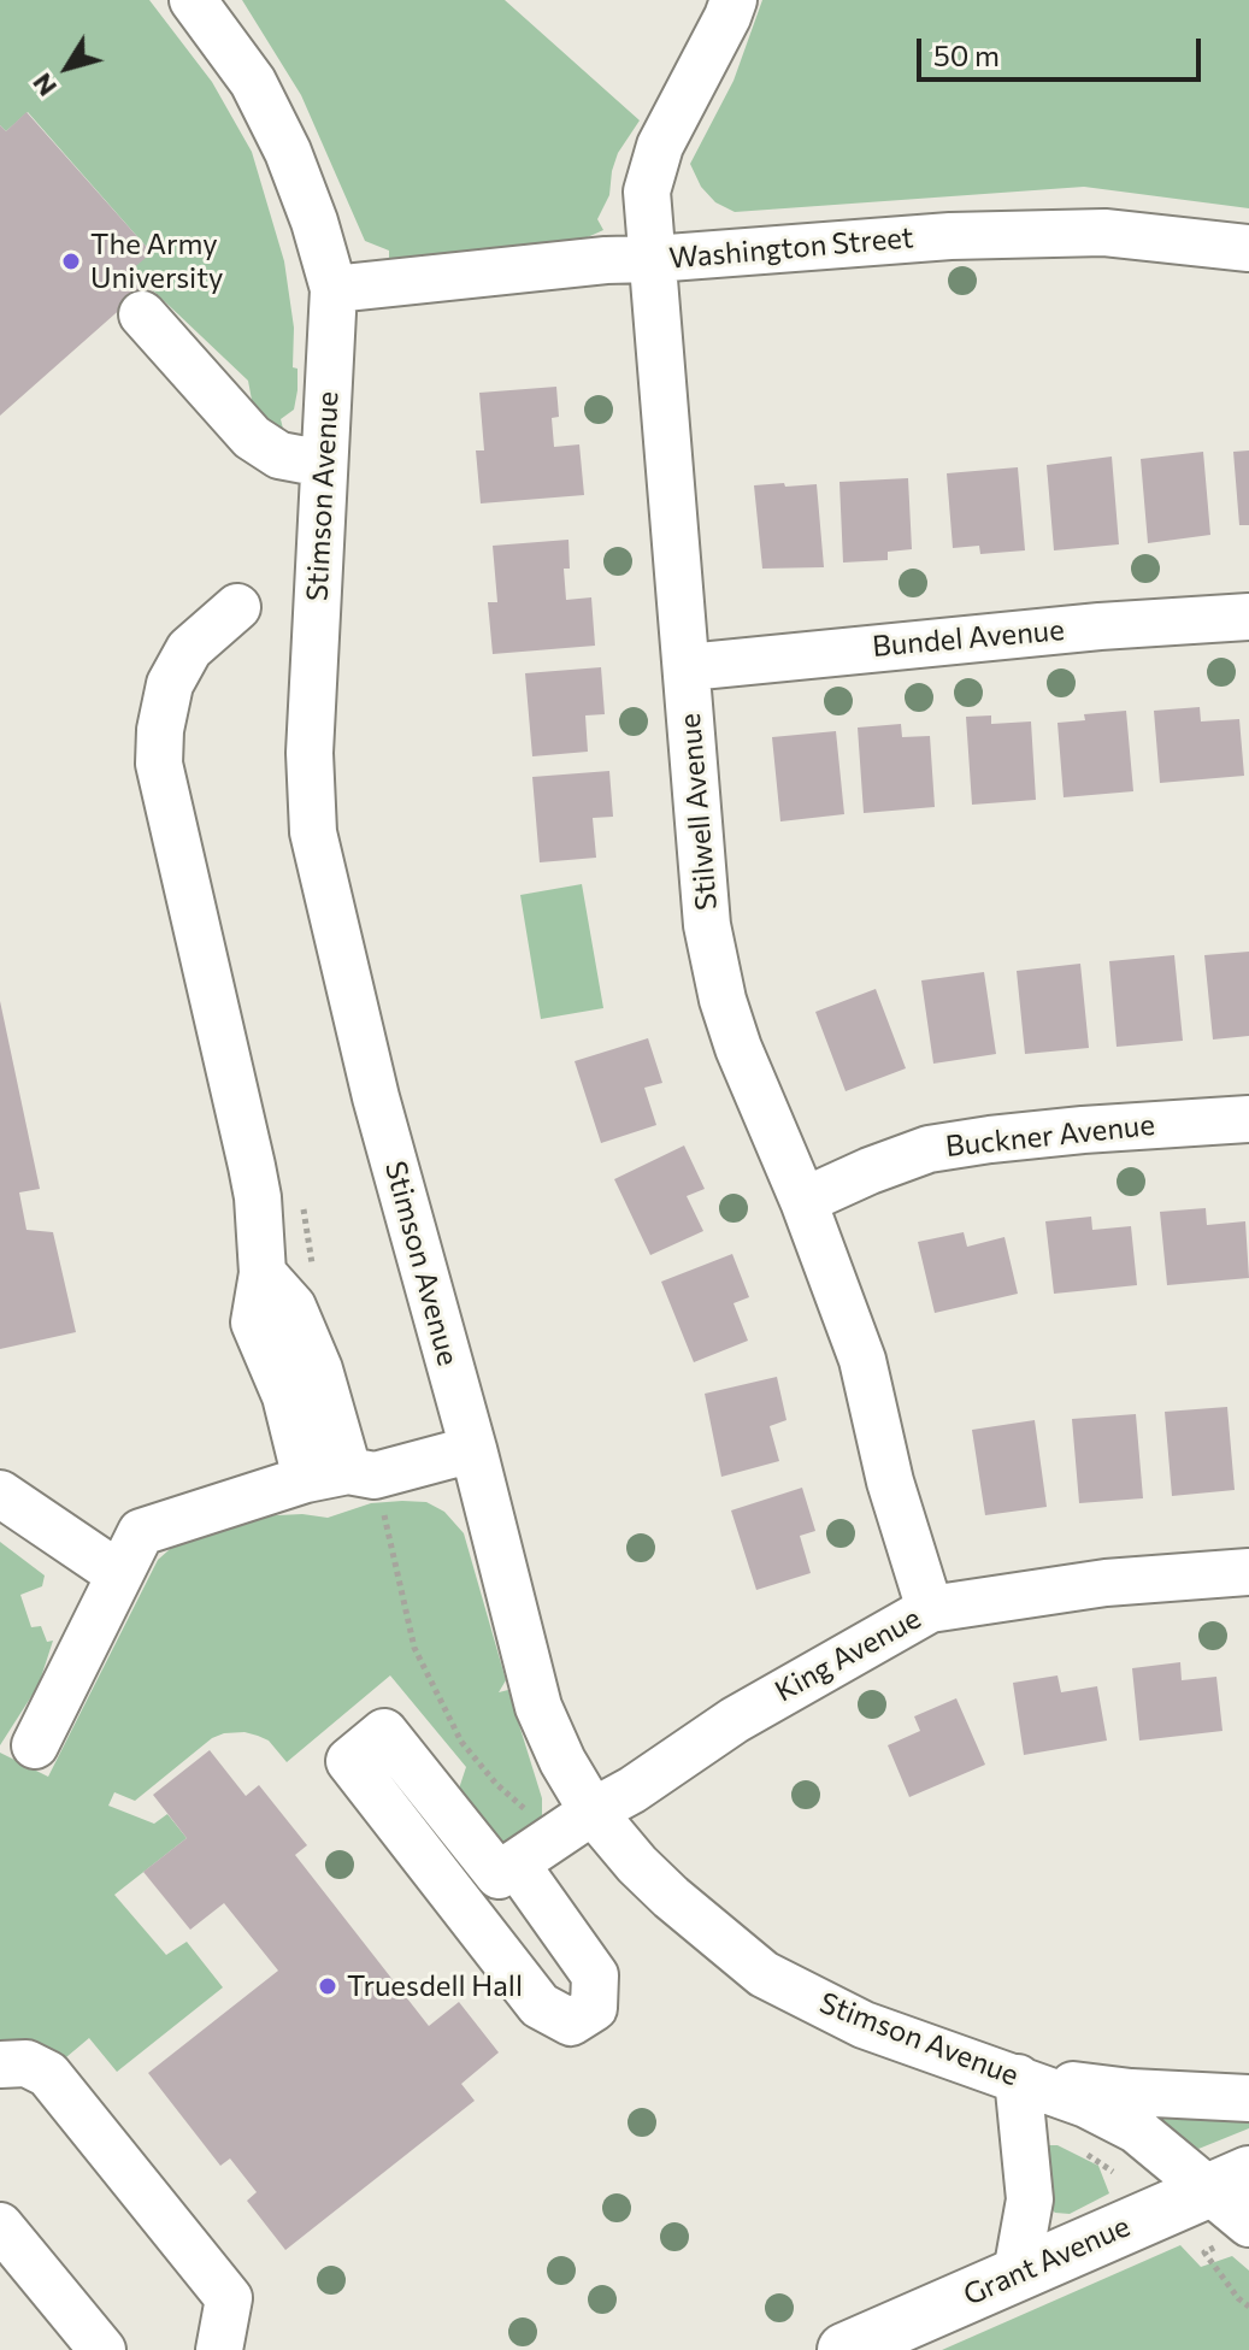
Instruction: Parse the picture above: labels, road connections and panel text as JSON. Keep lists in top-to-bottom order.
{
  "streets": {
    "main road": ["Grant Avenue"],
    "street": [
      "Washington Street",
      "Stimson Avenue",
      "Bundel Avenue",
      "Stilwell Avenue",
      "Buckner Avenue",
      "King Avenue"
    ]
  },
  "crossings": [
    ["Washington Street", "Stimson Avenue"],
    ["Washington Street", "Stilwell Avenue"],
    ["Stimson Avenue", "King Avenue"],
    ["Stimson Avenue", "Grant Avenue"],
    ["Bundel Avenue", "Stilwell Avenue"],
    ["Stilwell Avenue", "Buckner Avenue"],
    ["Stilwell Avenue", "King Avenue"]
  ],
  "places": ["The Army University", "Truesdell Hall"],
  "scale_bar": "50 m",
  "north": "bottom left"
}
